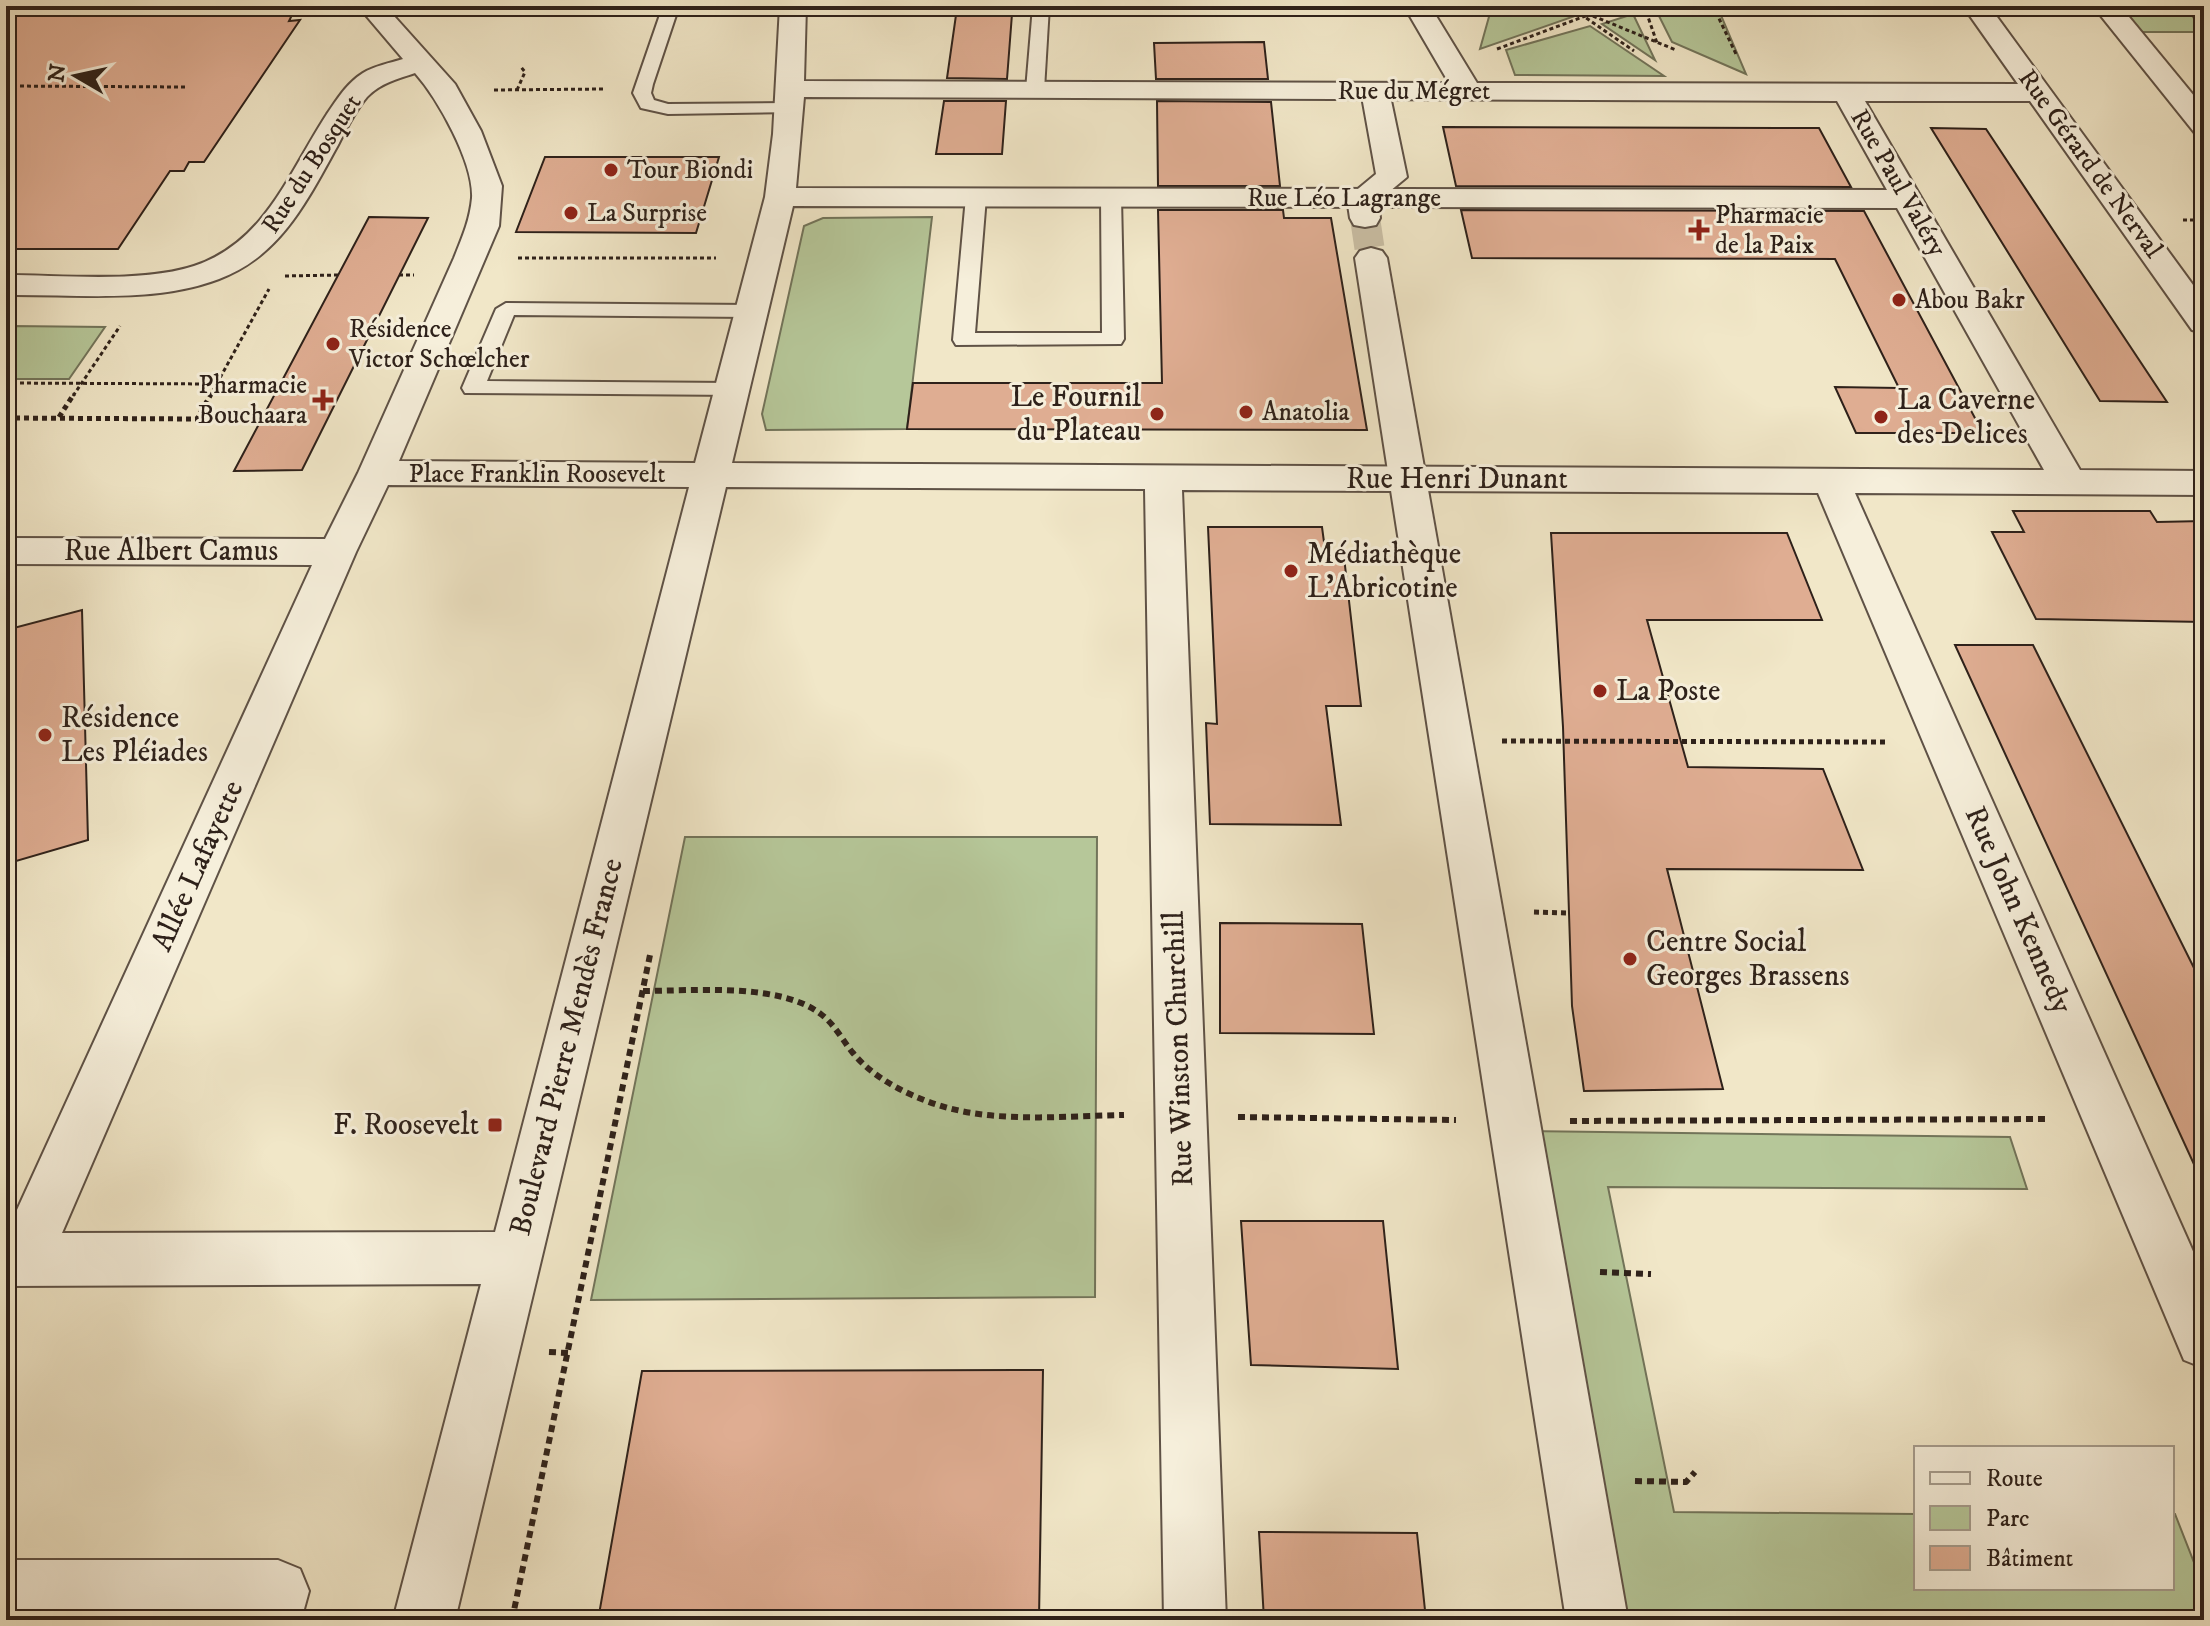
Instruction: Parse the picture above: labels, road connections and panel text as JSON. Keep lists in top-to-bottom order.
{
  "streets": {
    "street": [
      "Rue du Mégret",
      "Rue du Bosquet",
      "Rue Gérard de Nerval",
      "Rue Paul Valéry",
      "Rue Léo Lagrange",
      "Place Franklin Roosevelt",
      "Rue Henri Dunant",
      "Rue Albert Camus",
      "Allée Lafayette",
      "Rue John Kennedy",
      "Boulevard Pierre Mendès France",
      "Rue Winston Churchill"
    ]
  },
  "crossings": [
    ["Rue du Mégret", "Rue Gérard de Nerval"],
    ["Rue du Mégret", "Rue Paul Valéry"],
    ["Rue du Mégret", "Place Franklin Roosevelt"],
    ["Rue du Bosquet", "Place Franklin Roosevelt"],
    ["Rue Paul Valéry", "Rue Léo Lagrange"],
    ["Rue Paul Valéry", "Rue Henri Dunant"],
    ["Rue Léo Lagrange", "Place Franklin Roosevelt"],
    ["Place Franklin Roosevelt", "Rue Henri Dunant"],
    ["Place Franklin Roosevelt", "Allée Lafayette"],
    ["Place Franklin Roosevelt", "Boulevard Pierre Mendès France"],
    ["Rue Henri Dunant", "Rue John Kennedy"],
    ["Rue Henri Dunant", "Boulevard Pierre Mendès France"],
    ["Rue Henri Dunant", "Rue Winston Churchill"],
    ["Rue Albert Camus", "Allée Lafayette"]
  ],
  "places": {
    "other": [
      "Tour Biondi",
      "La Surprise",
      "Abou Bakr",
      "Résidence Victor Schœlcher",
      "Anatolia",
      "Le Fournil du Plateau",
      "La Caverne des Delices",
      "Médiathèque L'Abricotine",
      "La Poste",
      "Résidence Les Pléiades",
      "Centre Social Georges Brassens"
    ],
    "health": ["Pharmacie de la Paix", "Pharmacie Bouchaara"],
    "transit": ["F. Roosevelt"]
  },
  "legend": ["Route", "Parc", "Bâtiment"],
  "north": "left"
}
